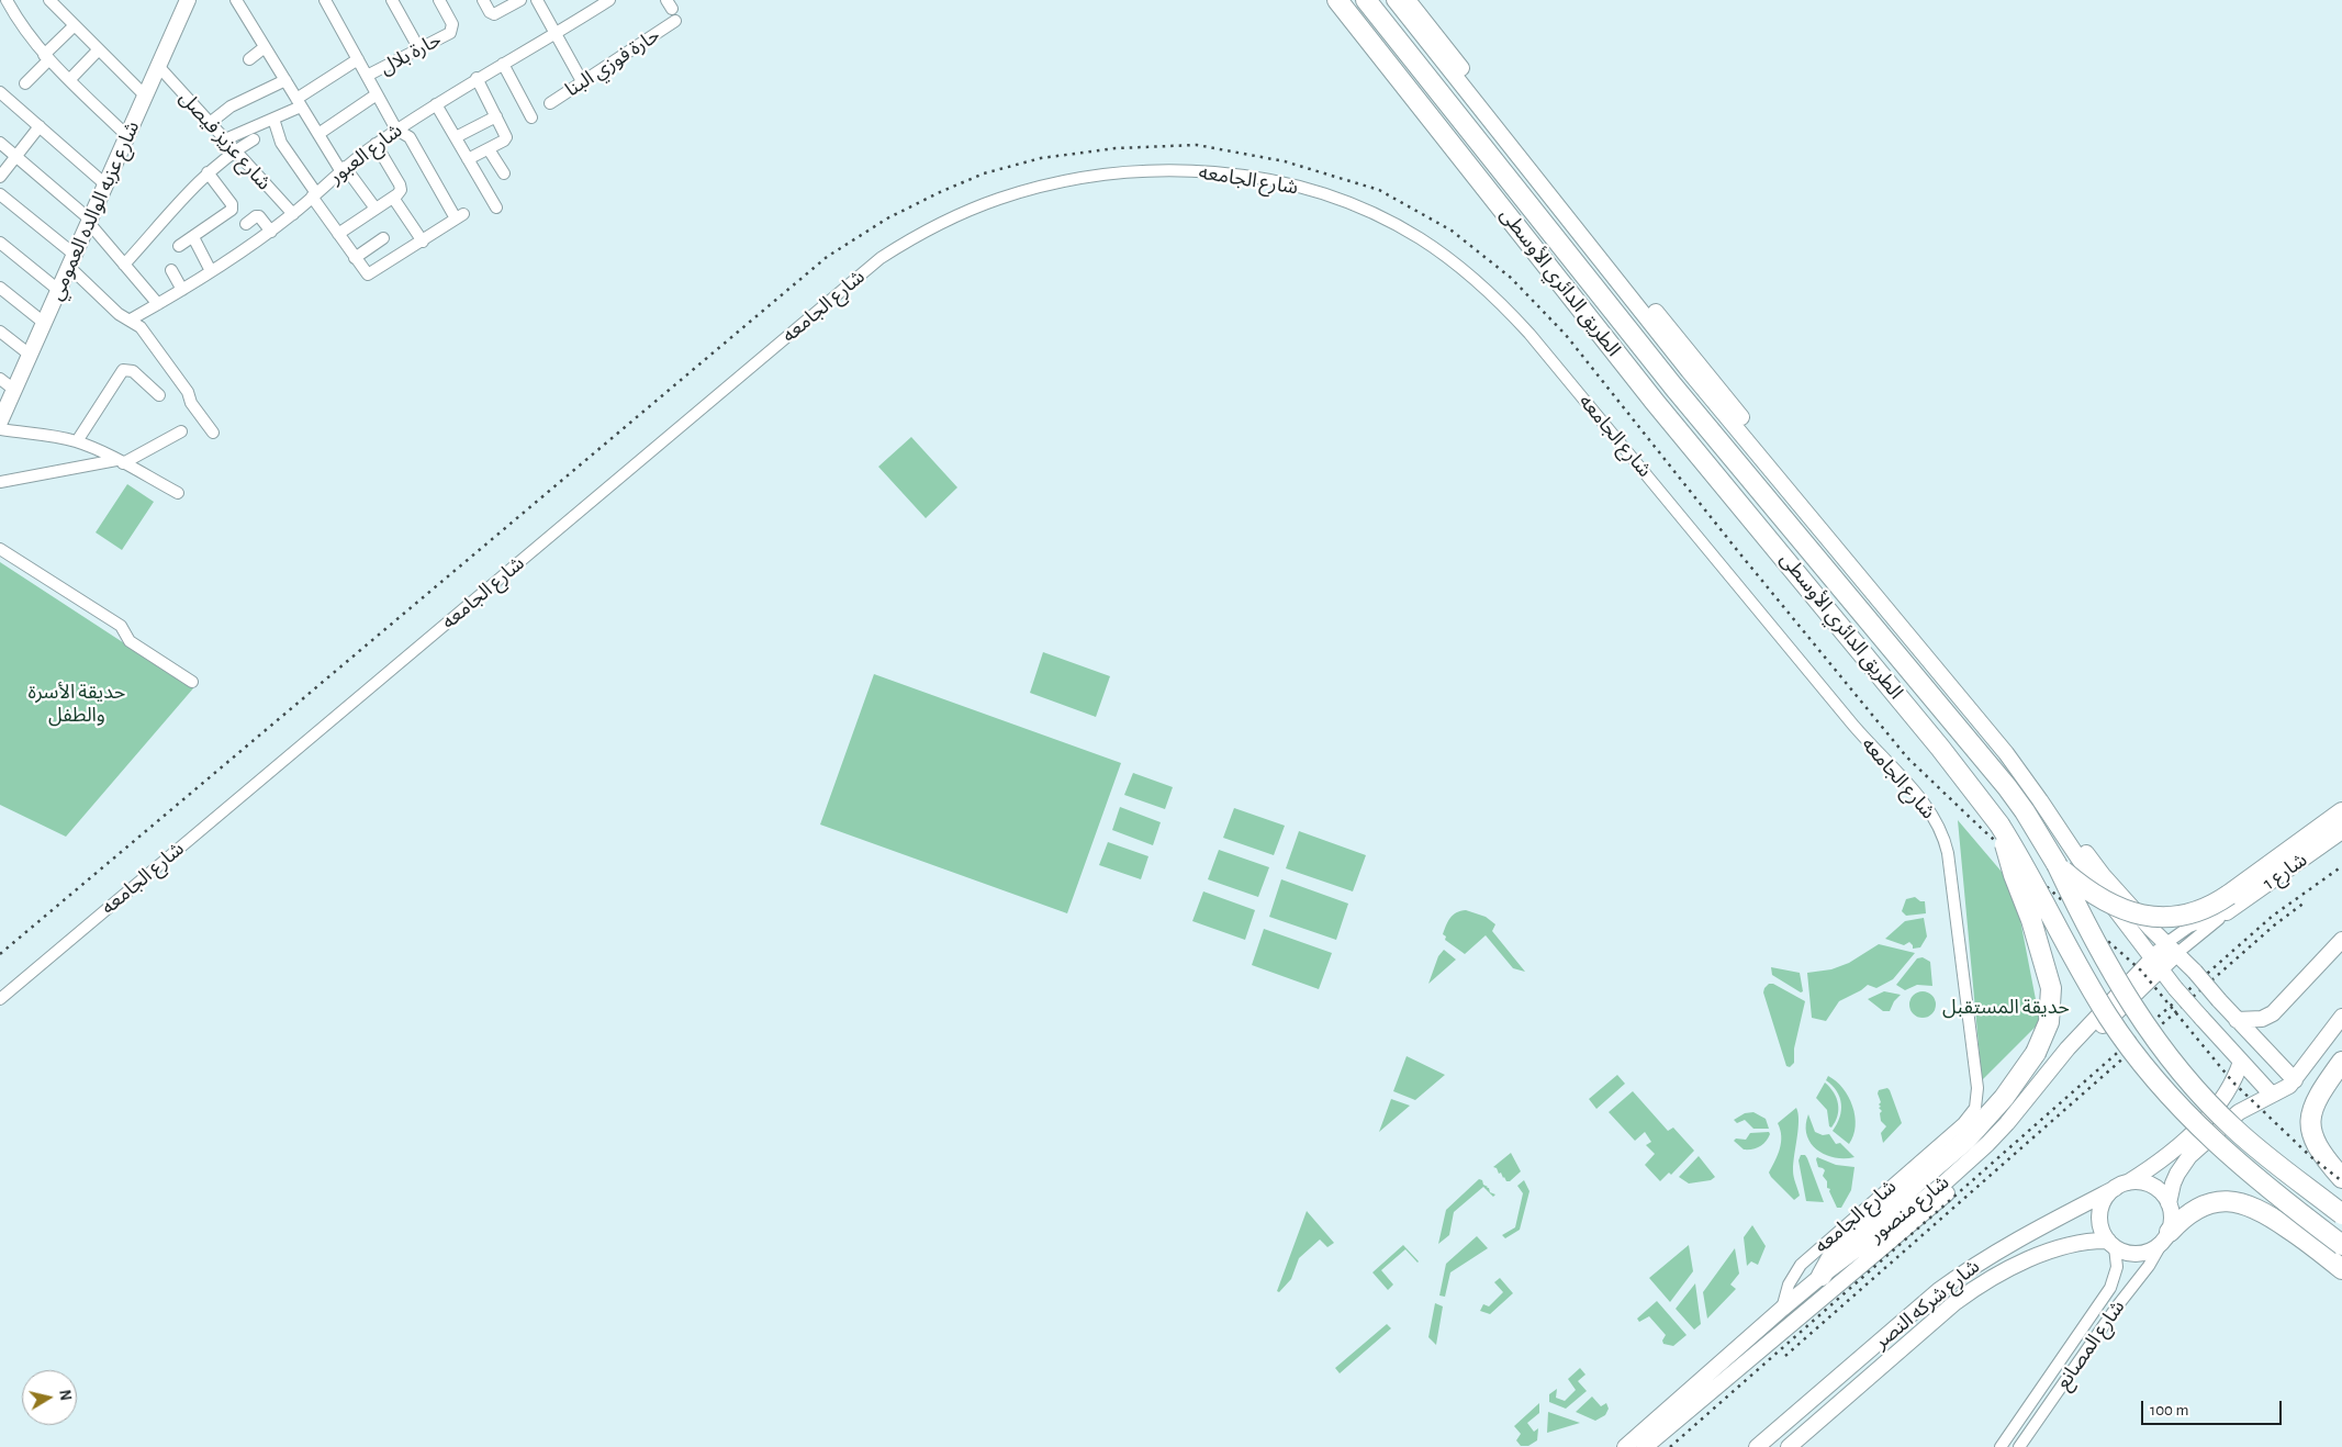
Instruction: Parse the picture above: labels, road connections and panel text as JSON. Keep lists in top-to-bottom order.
{
  "streets": {
    "highway": ["الطريق الدائري الأوسطى"],
    "street": [
      "حارة بلال",
      "حارة فوزي البنا",
      "شارع عزيز فيصل",
      "شارع العبور",
      "شارع الجامعه",
      "شارع عزبه الوالده العمومي",
      "شارع 1",
      "شارع منصور",
      "شارع شركه النصر",
      "شارع المصانع"
    ]
  },
  "crossings": [
    ["شارع عزيز فيصل", "شارع العبور"],
    ["شارع عزيز فيصل", "شارع عزبه الوالده العمومي"],
    ["شارع الجامعه", "شارع منصور"],
    ["شارع 1", "شارع منصور"],
    ["شارع شركه النصر", "شارع المصانع"]
  ],
  "parks": ["حديقة الأسرة والطفل", "حديقة المستقبل"],
  "scale_bar": "100 m",
  "north": "right"
}
